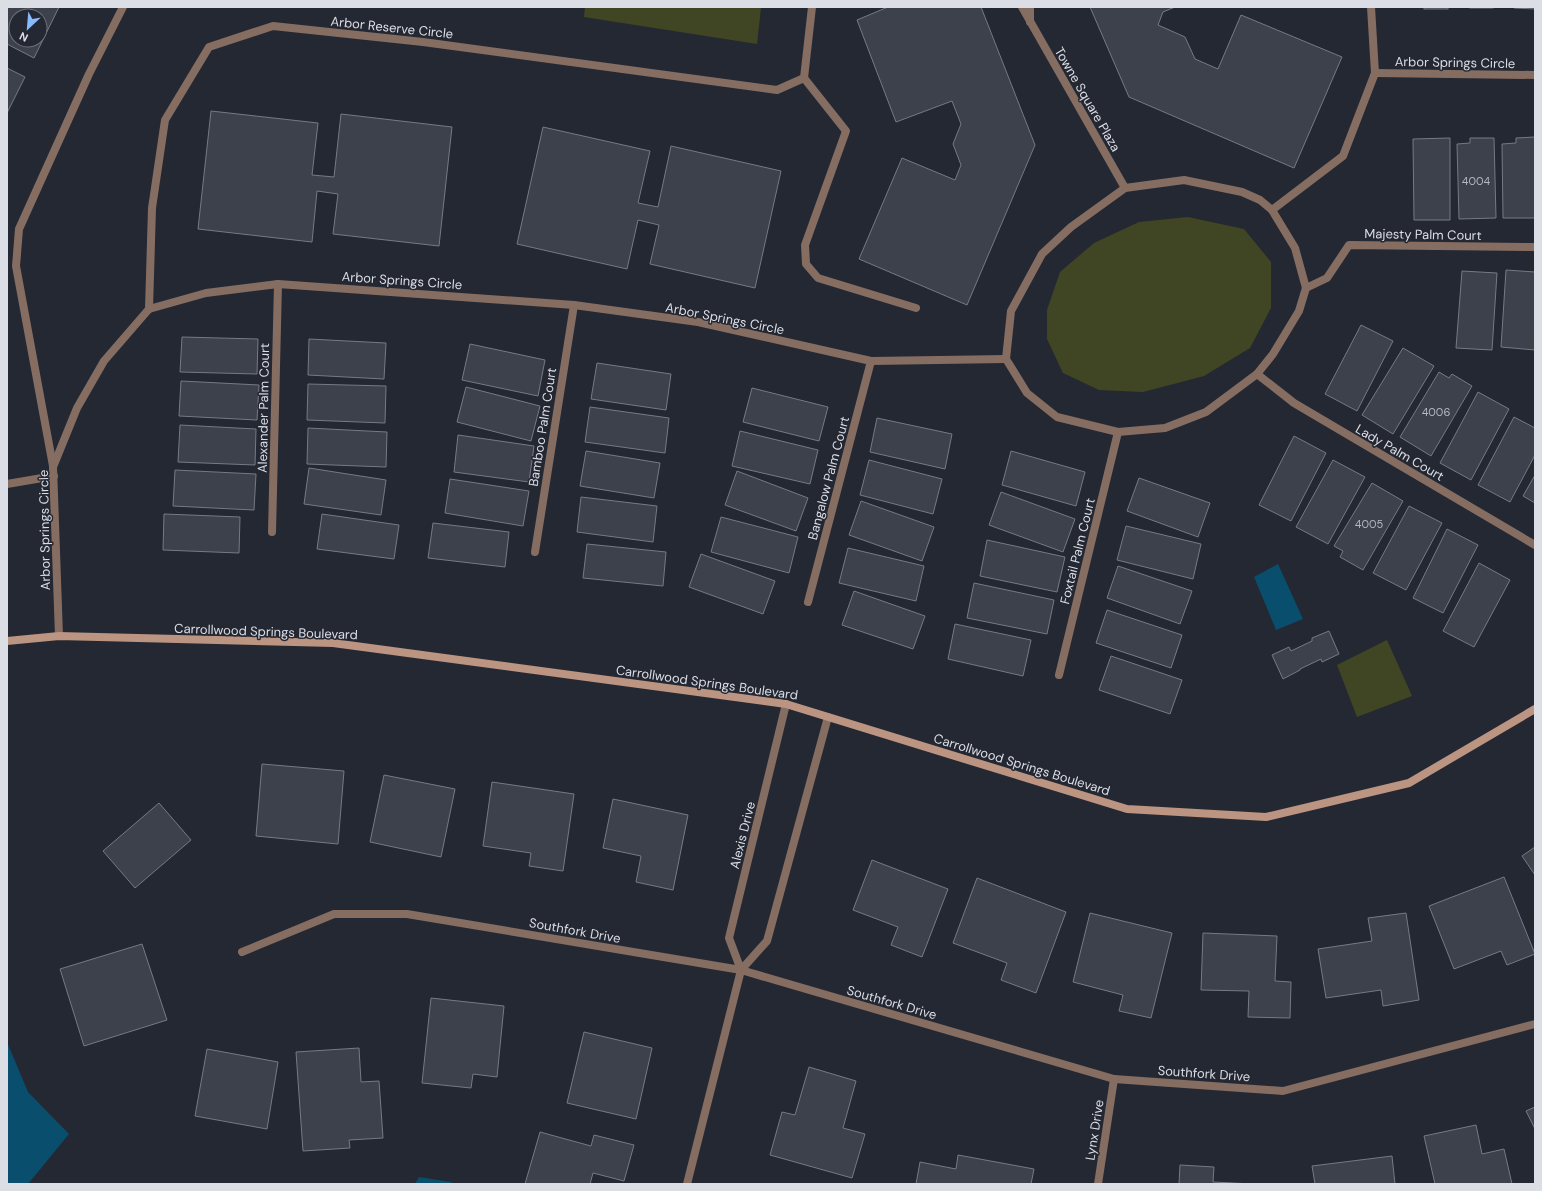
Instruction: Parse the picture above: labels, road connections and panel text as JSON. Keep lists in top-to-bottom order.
{
  "streets": {
    "street": [
      "Arbor Reserve Circle",
      "Arbor Springs Circle",
      "Towne Square Plaza",
      "Majesty Palm Court",
      "Alexander Palm Court",
      "Bamboo Palm Court",
      "Lady Palm Court",
      "Bangalow Palm Court",
      "Foxtail Palm Court",
      "Carrollwood Springs Boulevard",
      "Alexis Drive",
      "Southfork Drive",
      "Lynx Drive"
    ]
  },
  "crossings": [
    ["Arbor Reserve Circle", "Arbor Springs Circle"],
    ["Arbor Springs Circle", "Alexander Palm Court"],
    ["Arbor Springs Circle", "Bamboo Palm Court"],
    ["Arbor Springs Circle", "Bangalow Palm Court"],
    ["Arbor Springs Circle", "Carrollwood Springs Boulevard"],
    ["Carrollwood Springs Boulevard", "Alexis Drive"],
    ["Alexis Drive", "Southfork Drive"],
    ["Southfork Drive", "Lynx Drive"]
  ],
  "house_numbers": ["4004", "4006", "4005"],
  "north": "bottom left"
}
